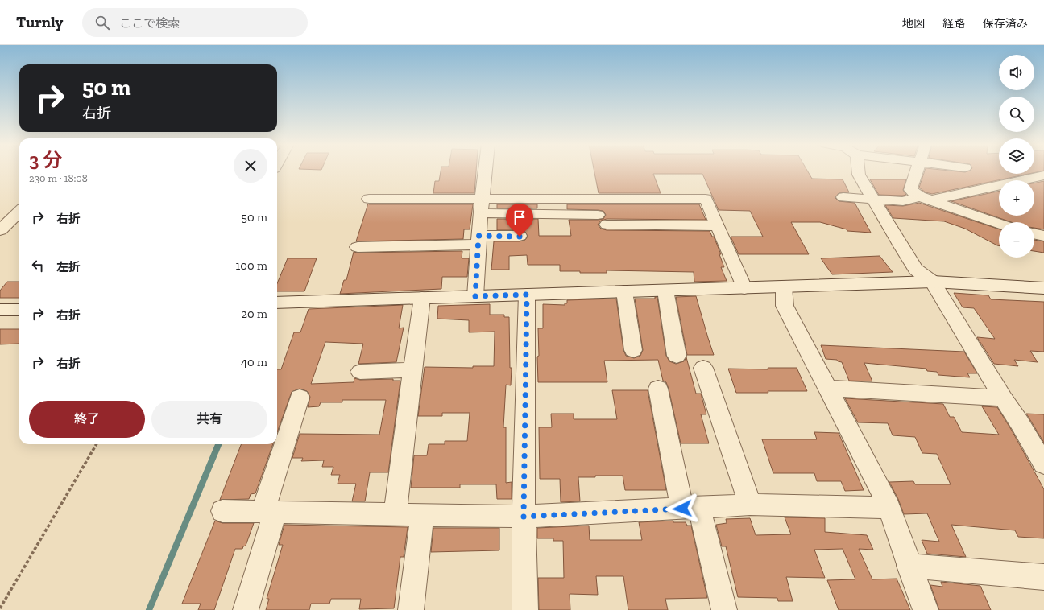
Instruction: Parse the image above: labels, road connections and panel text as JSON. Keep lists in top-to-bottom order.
{
  "page": {
    "header": "Turnly",
    "search": "ここで検索",
    "nav": ["地図", "経路", "保存済み"],
    "map_buttons": ["+", "−"],
    "turn": ["50 m", "右折"],
    "heading": ["3 分", "230 m · 18:08"],
    "list": [
      {
        "name": "右折",
        "value": "50 m"
      },
      {
        "name": "左折",
        "value": "100 m"
      },
      {
        "name": "右折",
        "value": "20 m"
      },
      {
        "name": "右折",
        "value": "40 m"
      }
    ],
    "buttons": ["終了", "共有"]
  }
}
